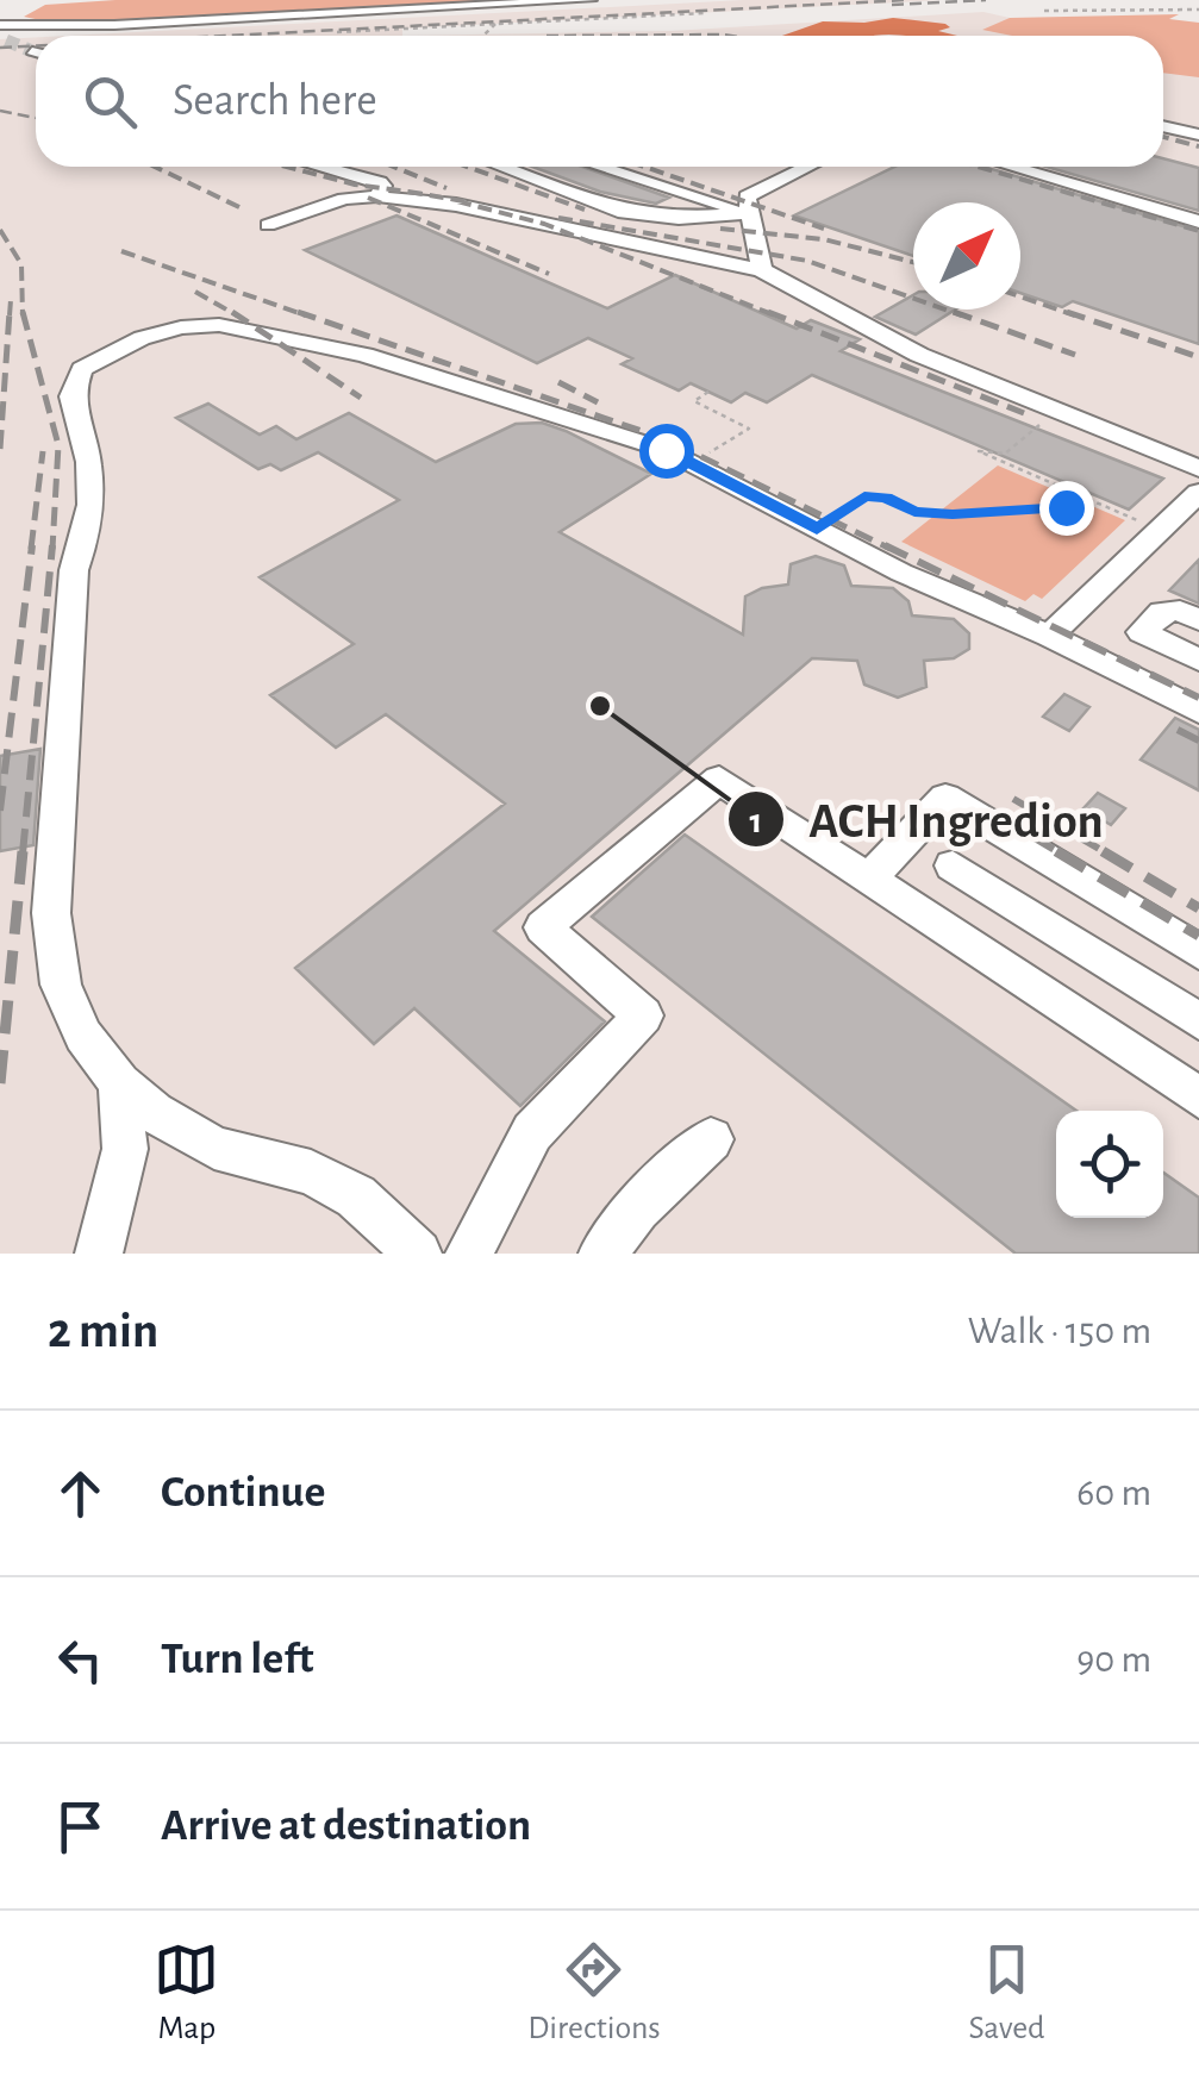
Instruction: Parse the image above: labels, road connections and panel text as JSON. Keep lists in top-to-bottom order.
{
  "places": ["ACH Ingredion"],
  "north": "top right",
  "page": {
    "search": "Search here",
    "heading": ["2 min", "Walk · 150 m"],
    "list": [
      ["Continue", "60 m"],
      ["Turn left", "90 m"],
      "Arrive at destination"
    ],
    "nav": ["Map", "Directions", "Saved"]
  }
}
